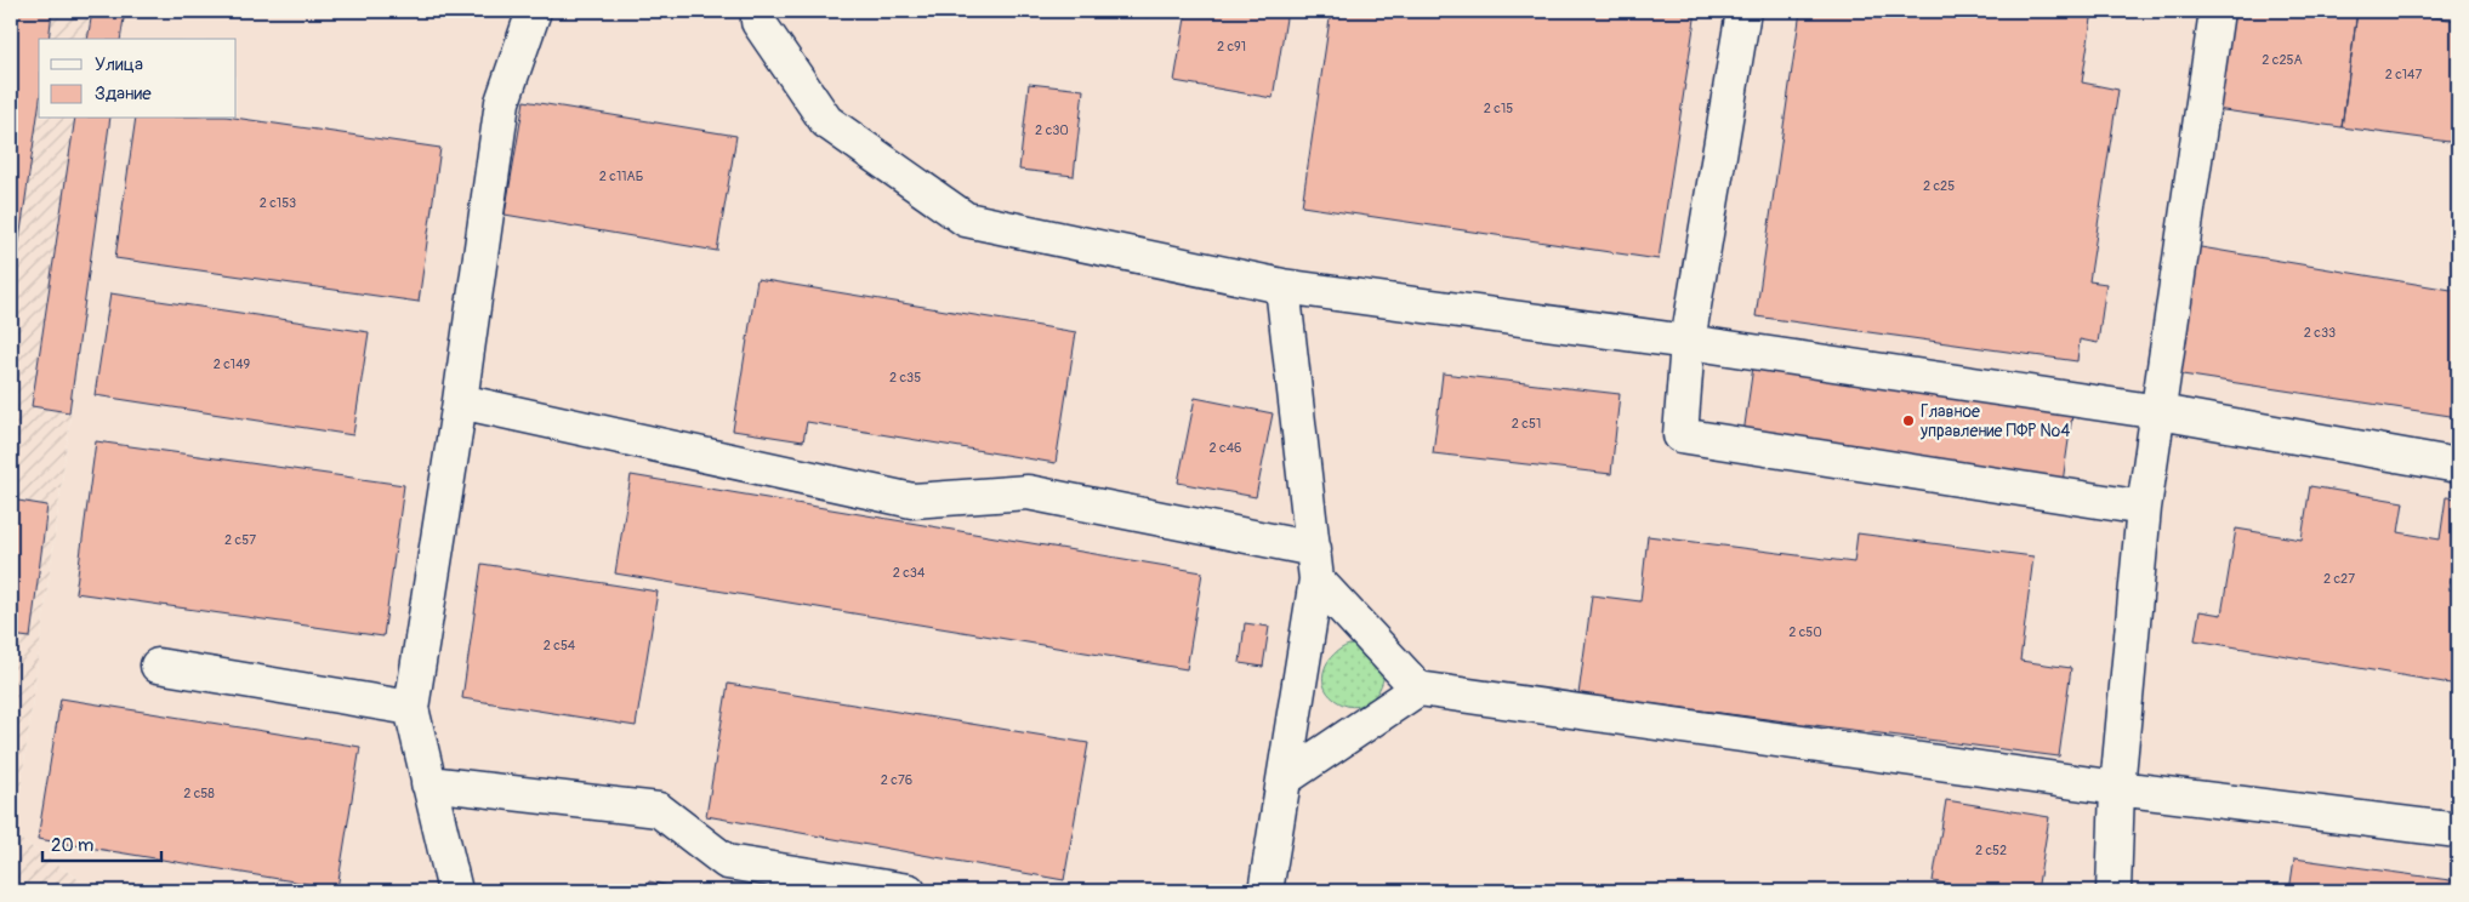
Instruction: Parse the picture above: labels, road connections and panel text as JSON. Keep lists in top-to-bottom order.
{
  "places": ["Главное управление ПФР №4"],
  "house_numbers": [
    "2 с91",
    "2 с25А",
    "2 с147",
    "2 с15",
    "2 с30",
    "2 с11АБ",
    "2 с25",
    "2 с153",
    "2 с33",
    "2 с149",
    "2 с35",
    "2 с51",
    "2 с46",
    "2 с57",
    "2 c34",
    "2 с27",
    "2 с50",
    "2 с54",
    "2 с76",
    "2 с58",
    "2 с52"
  ],
  "legend": ["Улица", "Здание"],
  "scale_bar": "20 m"
}
